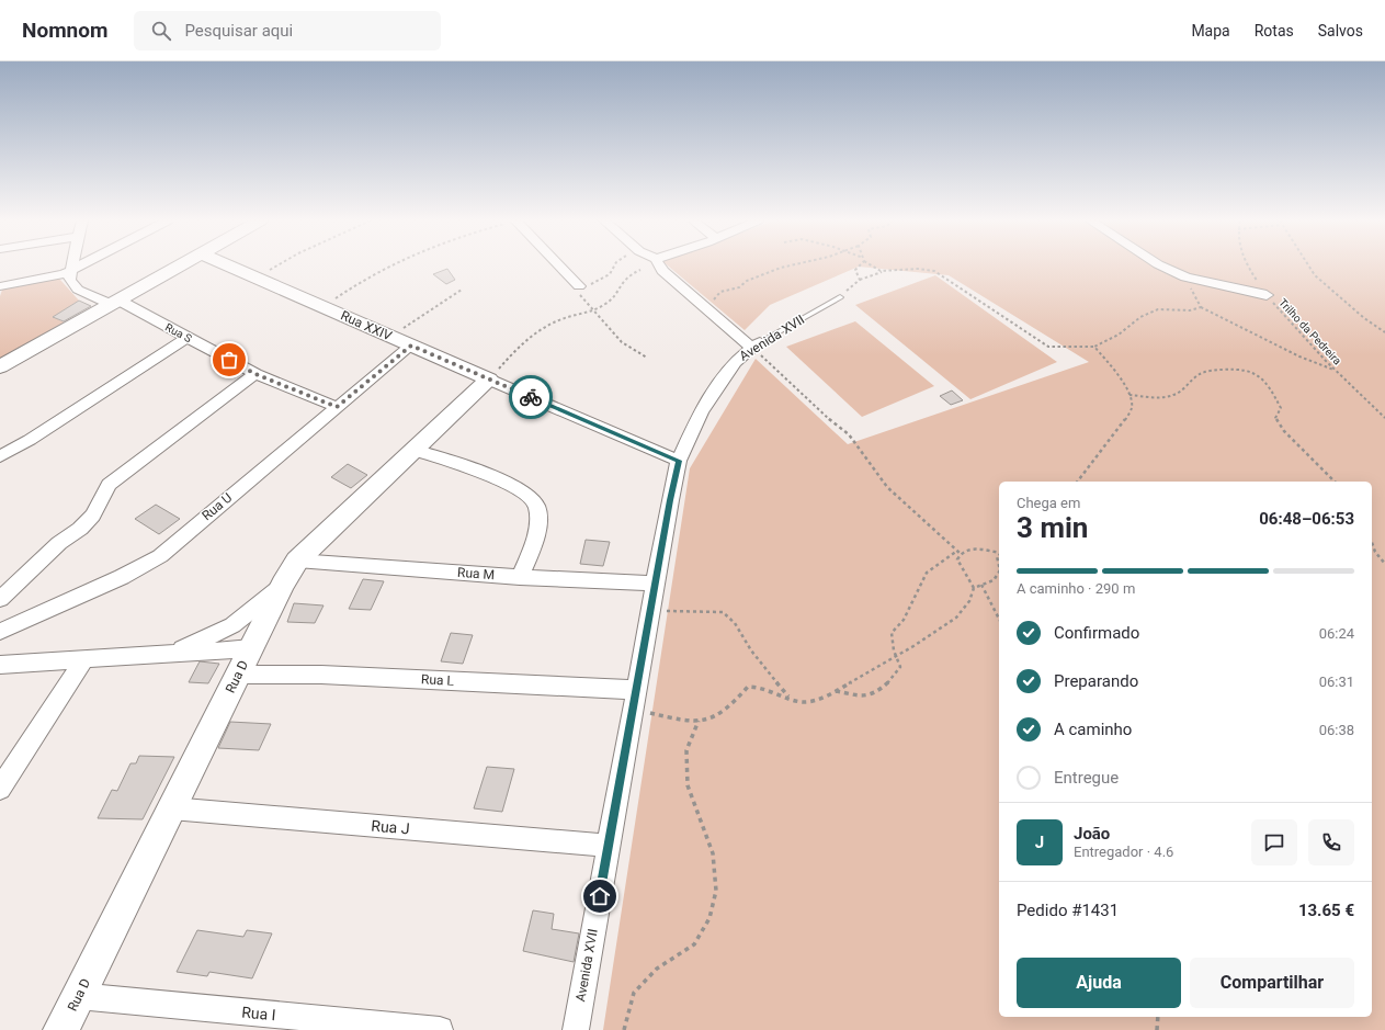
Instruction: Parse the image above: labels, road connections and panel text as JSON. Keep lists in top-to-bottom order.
{
  "streets": {
    "street": [
      "Rua XXIV",
      "Rua S",
      "Avenida XVII",
      "Rua U",
      "Rua M",
      "Rua D",
      "Rua L",
      "Rua J",
      "Rua I"
    ],
    "path": ["Trilho da Pedreira"]
  },
  "crossings": [
    ["Rua XXIV", "Avenida XVII"],
    ["Rua XXIV", "Rua U"],
    ["Rua XXIV", "Rua D"],
    ["Rua S", "Rua U"],
    ["Avenida XVII", "Rua M"],
    ["Avenida XVII", "Rua L"],
    ["Avenida XVII", "Rua J"],
    ["Rua M", "Rua D"],
    ["Rua D", "Rua L"],
    ["Rua D", "Rua J"],
    ["Rua D", "Rua I"]
  ],
  "page": {
    "header": "Nomnom",
    "search": "Pesquisar aqui",
    "nav": ["Mapa", "Rotas", "Salvos"],
    "heading": ["3 min", "Chega em", "06:48–06:53"],
    "panel": [
      "João",
      "Entregador · 4.6",
      "Pedido #1431",
      "13.65 €"
    ],
    "bar": "A caminho · 290 m",
    "list": [
      ["Confirmado", "06:24"],
      ["Preparando", "06:31"],
      ["A caminho", "06:38"],
      "Entregue"
    ],
    "round": "J",
    "buttons": ["Ajuda", "Compartilhar"]
  }
}
